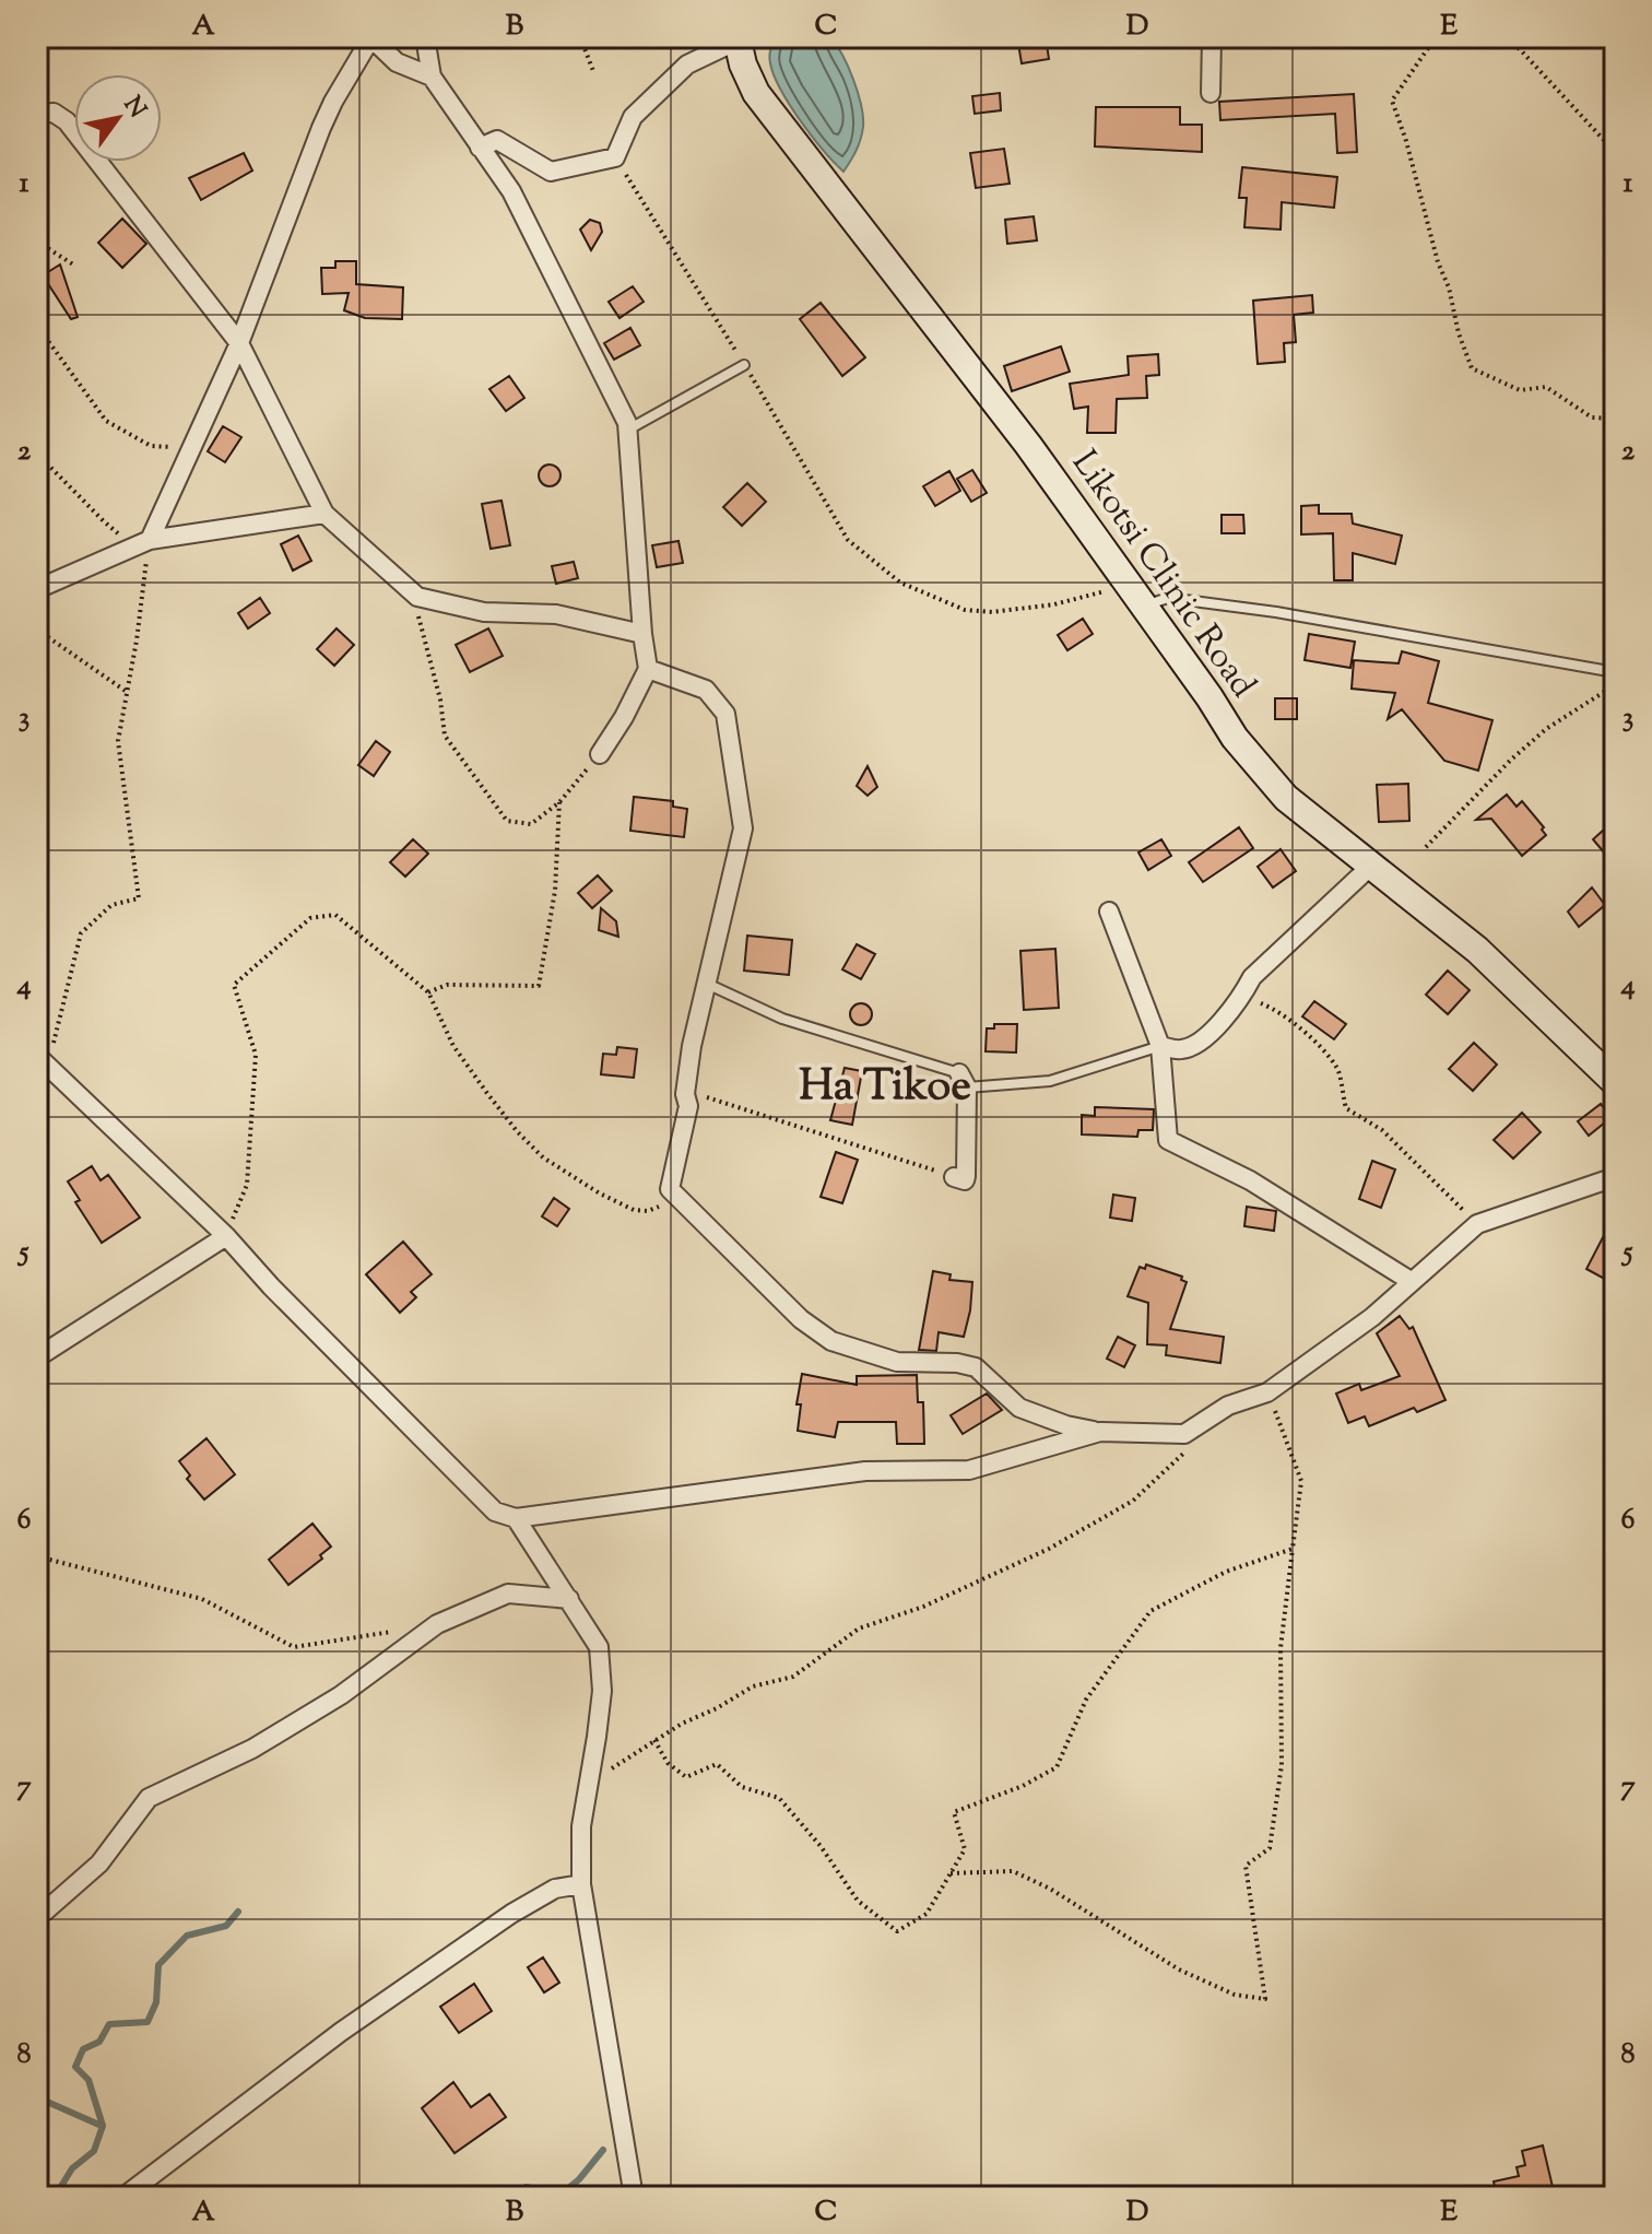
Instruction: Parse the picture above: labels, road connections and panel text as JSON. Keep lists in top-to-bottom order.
{
  "streets": {
    "street": ["Likotsi Clinic Road"]
  },
  "districts": ["Ha Tikoe"],
  "north": "top right",
  "grid": {
    "columns": [
      "A",
      "B",
      "C",
      "D",
      "E"
    ],
    "rows": [
      "1",
      "2",
      "3",
      "4",
      "5",
      "6",
      "7",
      "8"
    ]
  }
}
